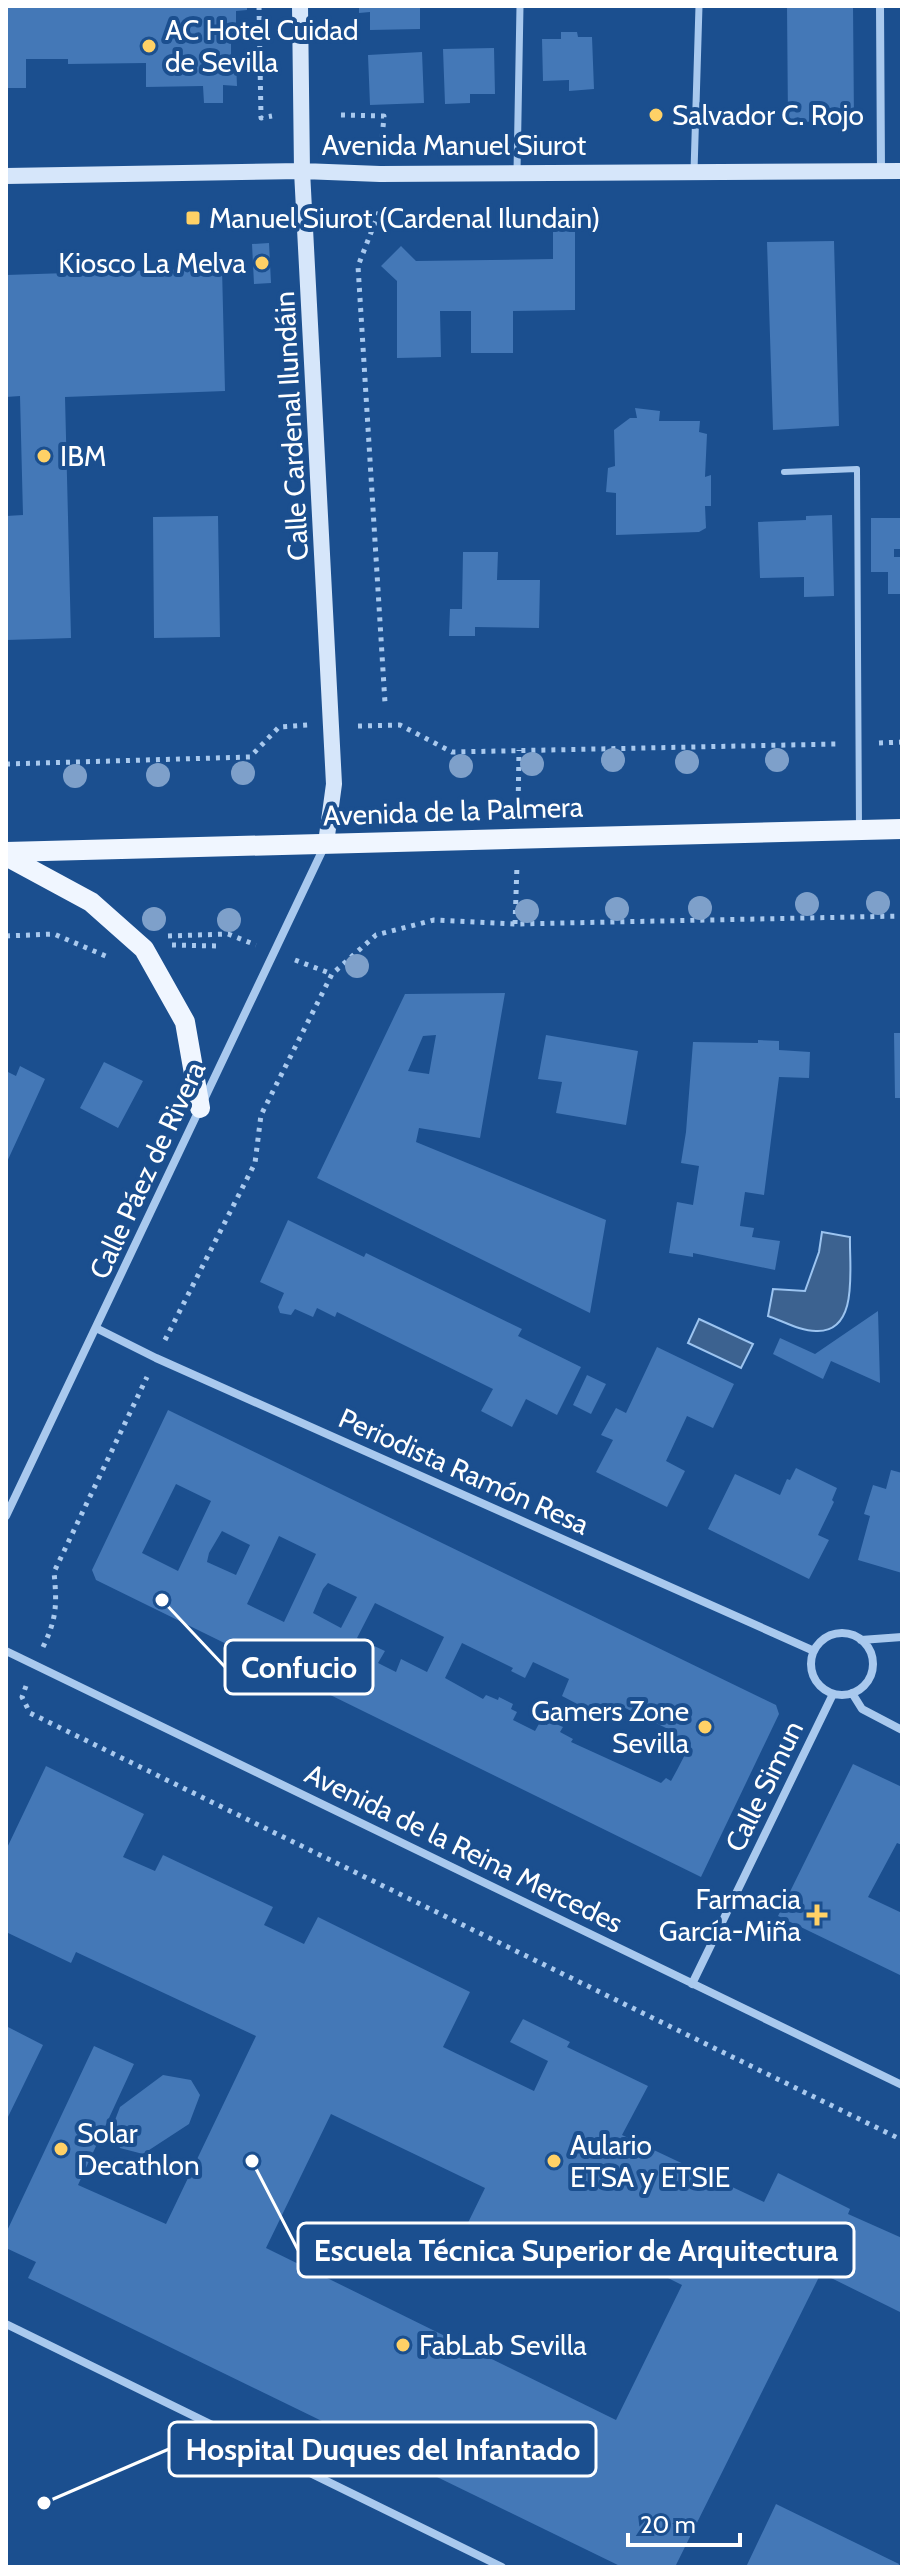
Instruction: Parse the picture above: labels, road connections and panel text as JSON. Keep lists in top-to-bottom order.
{
  "streets": {
    "main road": ["Avenida Manuel Siurot", "Calle Cardenal Ilundáin", "Avenida de la Palmera"],
    "street": [
      "Calle Páez de Rivera",
      "Periodista Ramón Resa",
      "Calle Simun",
      "Avenida de la Reina Mercedes"
    ]
  },
  "crossings": [
    ["Avenida Manuel Siurot", "Calle Cardenal Ilundáin"],
    ["Calle Cardenal Ilundáin", "Avenida de la Palmera"],
    ["Calle Cardenal Ilundáin", "Calle Páez de Rivera"],
    ["Avenida de la Palmera", "Calle Páez de Rivera"],
    ["Calle Páez de Rivera", "Periodista Ramón Resa"],
    ["Periodista Ramón Resa", "Calle Simun"],
    ["Calle Simun", "Avenida de la Reina Mercedes"]
  ],
  "places": {
    "other": [
      "AC Hotel Cuidad de Sevilla",
      "Salvador C. Rojo",
      "Kiosco La Melva",
      "IBM",
      "Confucio",
      "Gamers Zone Sevilla",
      "Solar Decathlon",
      "Escuela Técnica Superior de Arquitectura",
      "Aulario ETSA y ETSIE",
      "FabLab Sevilla",
      "Hospital Duques del Infantado"
    ],
    "transit": ["Manuel Siurot (Cardenal Ilundain)"],
    "health": ["Farmacia García-Miña"]
  },
  "scale_bar": "20 m"
}
